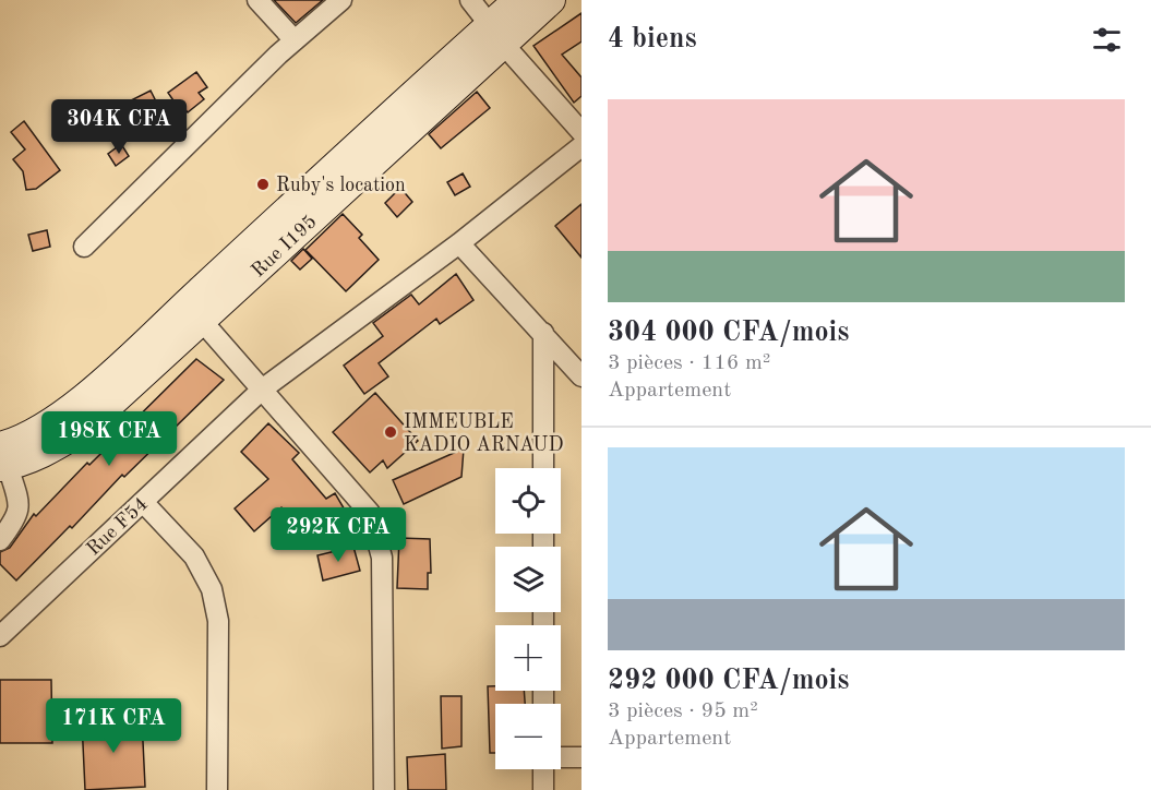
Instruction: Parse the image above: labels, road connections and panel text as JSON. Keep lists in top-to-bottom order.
{
  "streets": {
    "main road": ["Rue I195"],
    "street": ["Rue F54"]
  },
  "places": ["Ruby's location", "IMMEUBLE KADIO ARNAUD"],
  "page": {
    "heading": "4 biens",
    "list": [
      {
        "name": "304 000 CFA/mois",
        "note": "3 pièces · 116 m² · Appartement"
      },
      {
        "name": "292 000 CFA/mois",
        "note": "3 pièces · 95 m² · Appartement"
      }
    ],
    "price": [
      "304K CFA",
      "198K CFA",
      "292K CFA",
      "171K CFA"
    ],
    "map_buttons": ["+", "−"]
  }
}
